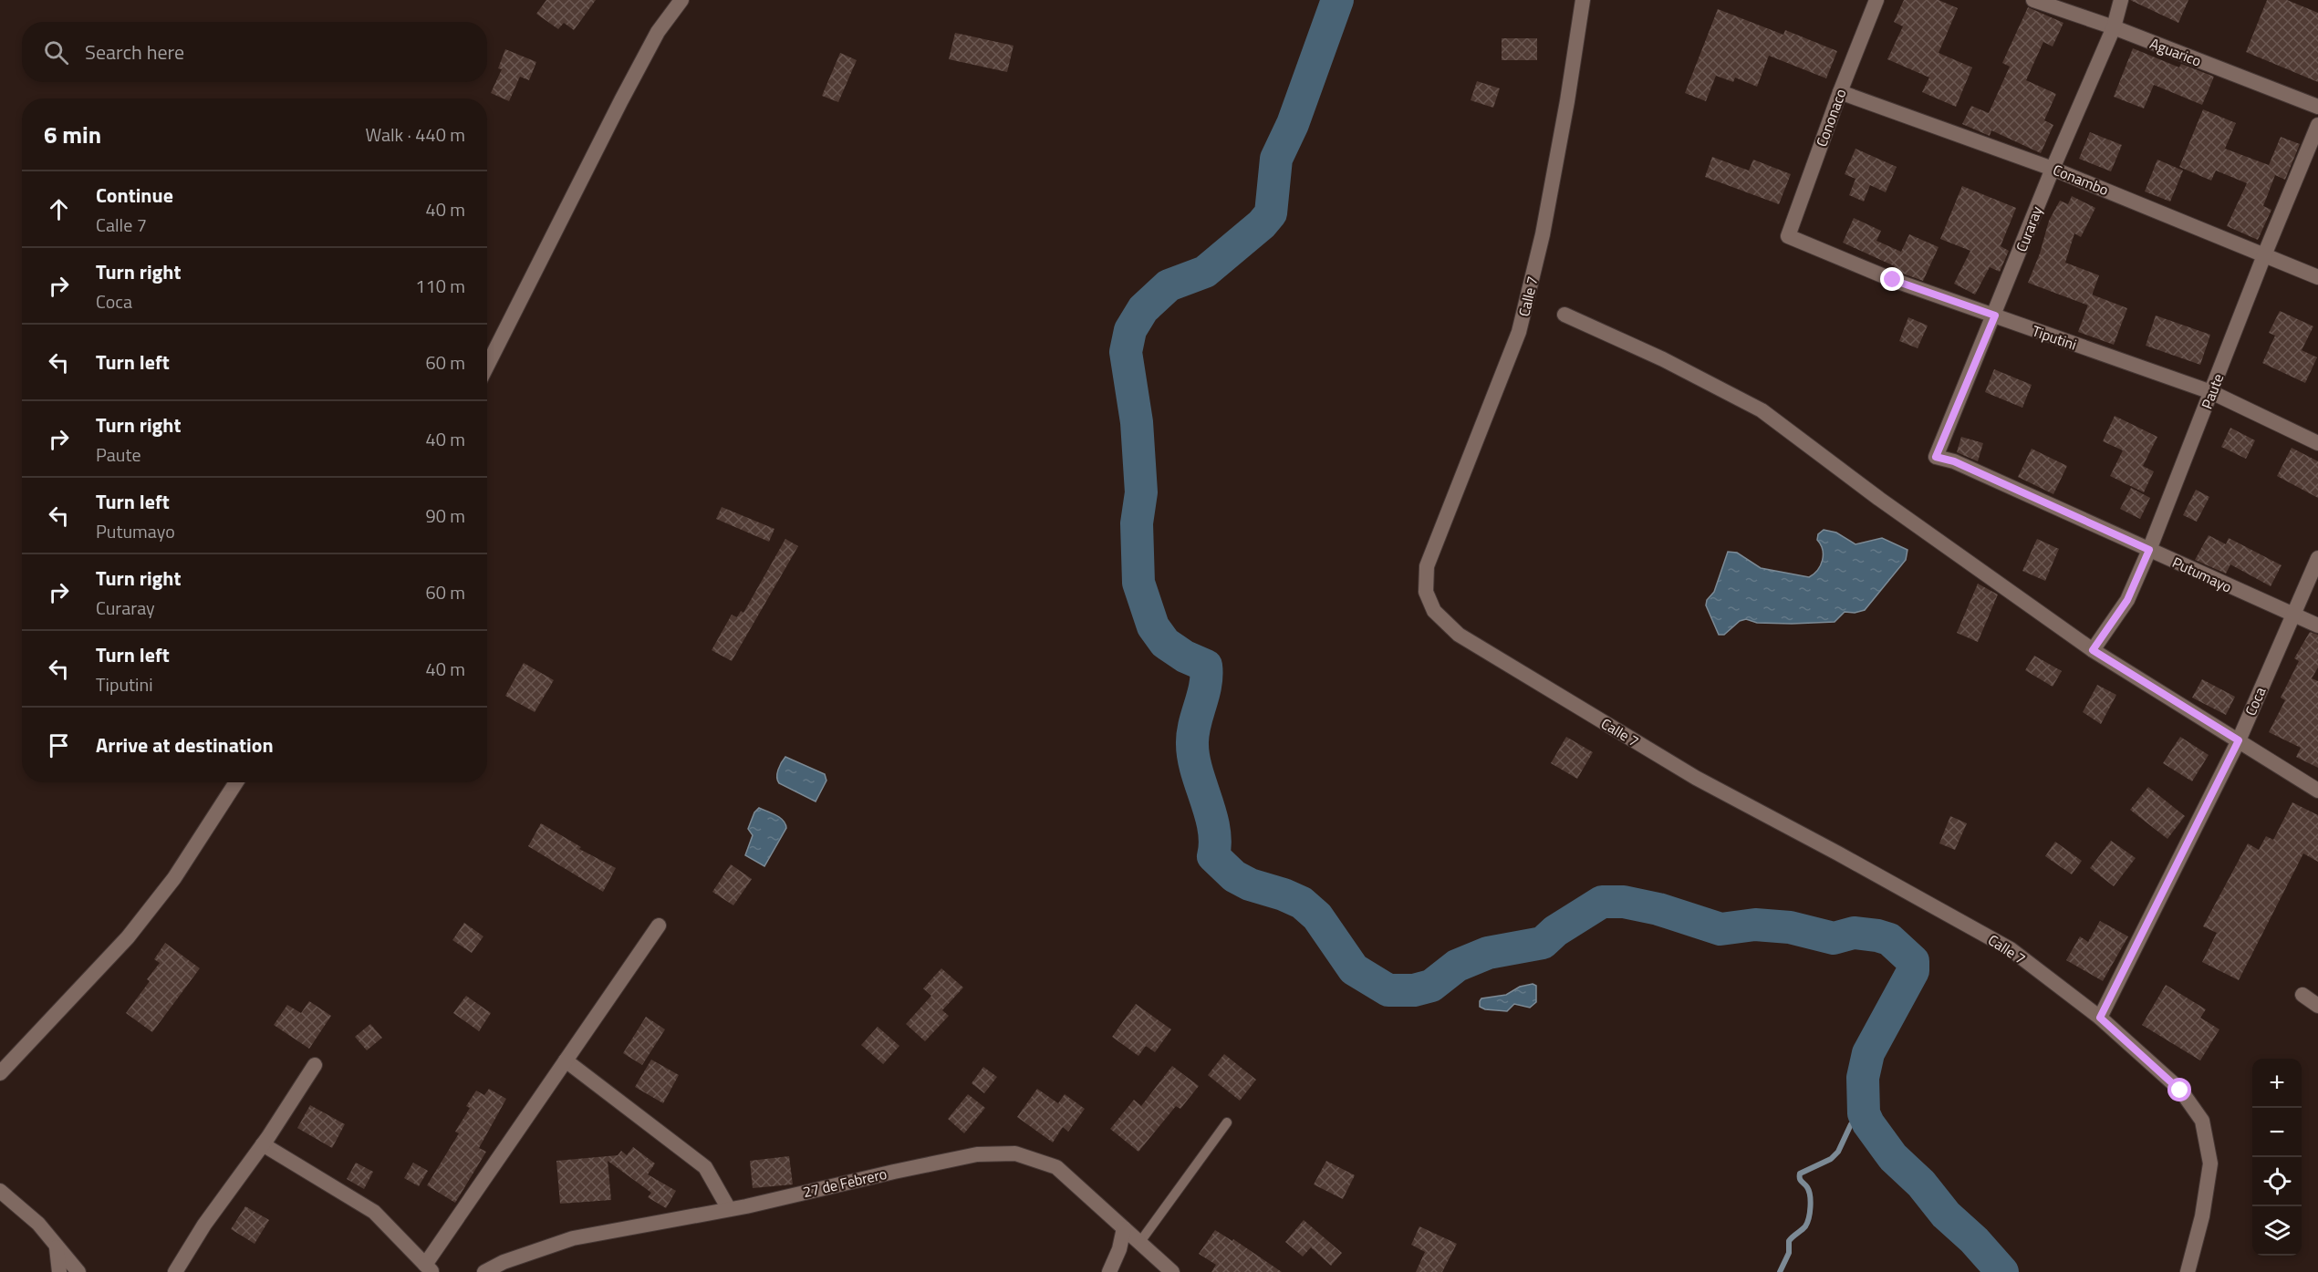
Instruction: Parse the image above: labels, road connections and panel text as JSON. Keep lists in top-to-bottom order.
{
  "streets": {
    "street": [
      "Aguarico",
      "Cononaco",
      "Conambo",
      "Curaray",
      "Calle 7",
      "Tiputini",
      "Paute",
      "Putumayo",
      "Coca",
      "27 de Febrero"
    ]
  },
  "crossings": [
    ["Aguarico", "Curaray"],
    ["Cononaco", "Conambo"],
    ["Cononaco", "Tiputini"],
    ["Conambo", "Curaray"],
    ["Conambo", "Paute"],
    ["Curaray", "Tiputini"],
    ["Curaray", "Putumayo"],
    ["Calle 7", "Coca"],
    ["Tiputini", "Paute"],
    ["Paute", "Putumayo"],
    ["Putumayo", "Coca"]
  ],
  "page": {
    "search": "Search here",
    "heading": ["6 min", "Walk · 440 m"],
    "list": [
      ["Continue", "Calle 7", "40 m"],
      ["Turn right", "Coca", "110 m"],
      ["Turn left", "60 m"],
      ["Turn right", "Paute", "40 m"],
      ["Turn left", "Putumayo", "90 m"],
      ["Turn right", "Curaray", "60 m"],
      ["Turn left", "Tiputini", "40 m"],
      "Arrive at destination"
    ],
    "map_buttons": ["+", "−"]
  }
}
